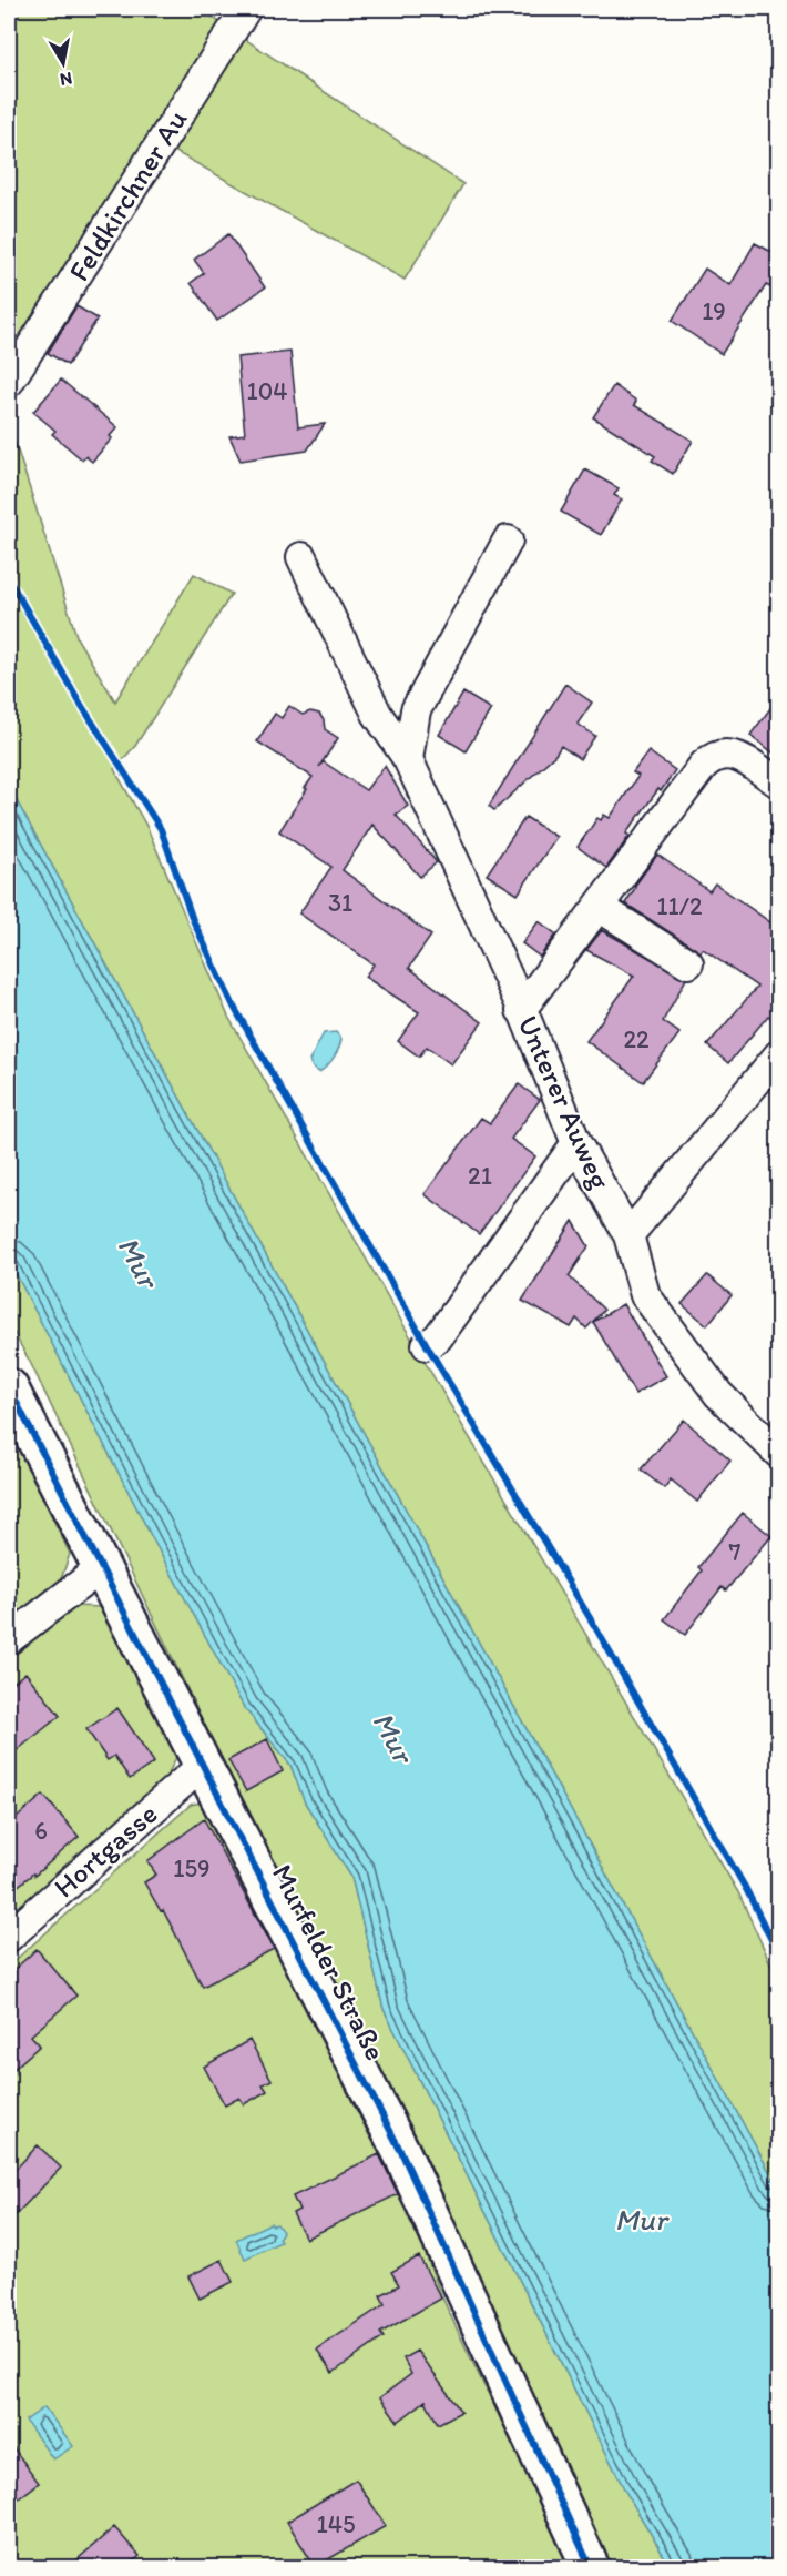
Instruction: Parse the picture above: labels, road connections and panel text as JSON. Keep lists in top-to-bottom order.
{
  "streets": {
    "street": [
      "Feldkirchner Au",
      "Unterer Auweg",
      "Hortgasse",
      "Murfelder Straße"
    ]
  },
  "crossings": [
    ["Hortgasse", "Murfelder Straße"]
  ],
  "water": ["Mur"],
  "house_numbers": [
    "19",
    "104",
    "31",
    "11/2",
    "22",
    "21",
    "7",
    "6",
    "159",
    "145"
  ],
  "north": "bottom"
}
